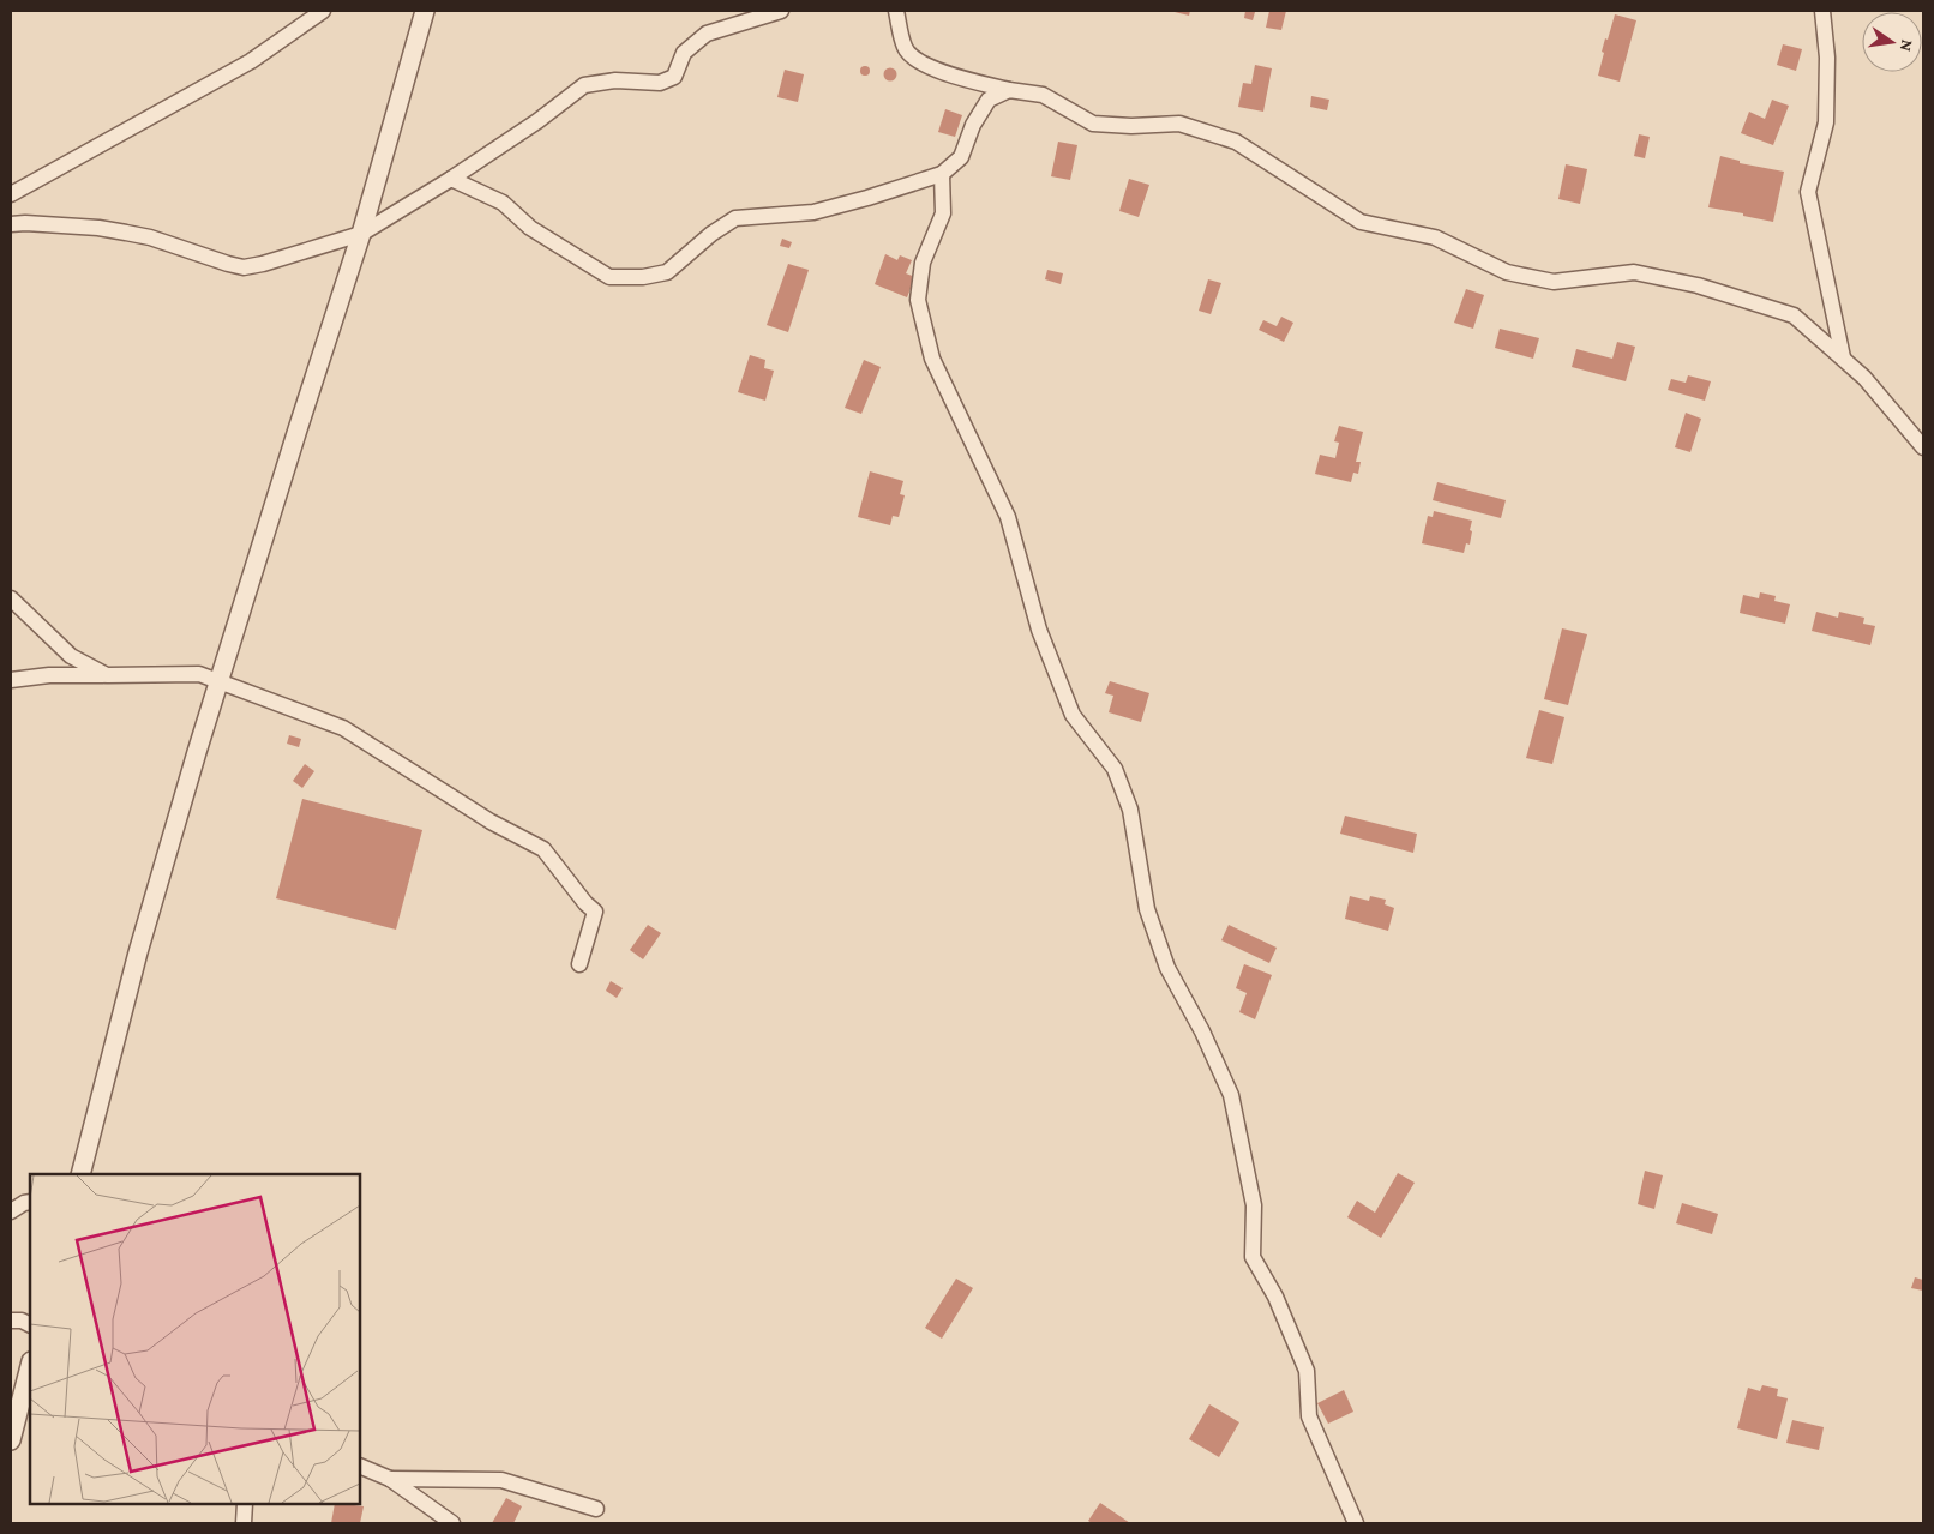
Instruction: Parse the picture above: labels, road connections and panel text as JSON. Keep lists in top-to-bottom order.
{
  "north": "right"
}
